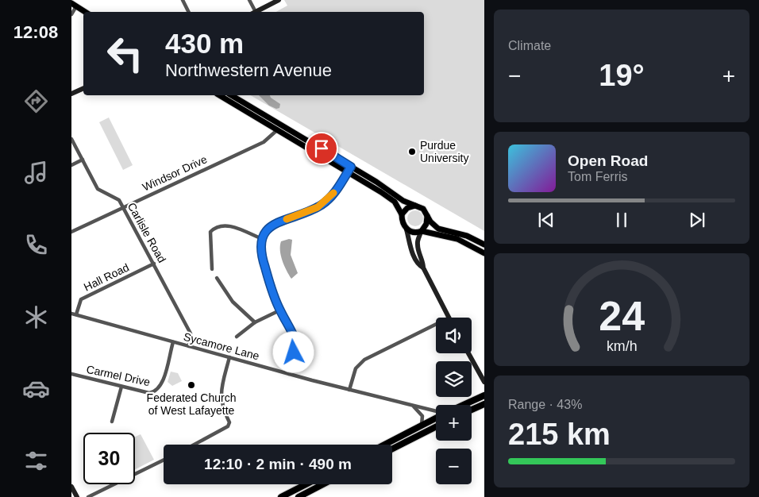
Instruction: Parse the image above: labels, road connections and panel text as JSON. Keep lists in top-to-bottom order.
{
  "streets": {
    "street": [
      "Windsor Drive",
      "Carlisle Road",
      "Hall Road",
      "Sycamore Lane",
      "Carmel Drive"
    ]
  },
  "crossings": [
    ["Windsor Drive", "Carlisle Road"],
    ["Carlisle Road", "Hall Road"],
    ["Carlisle Road", "Sycamore Lane"],
    ["Hall Road", "Sycamore Lane"],
    ["Sycamore Lane", "Carmel Drive"]
  ],
  "places": ["Purdue University", "Federated Church of West Lafayette"],
  "page": {
    "tabs": "12:08",
    "tile": [
      "Climate",
      ["Range · 43%", "215 km"]
    ],
    "turn": ["430 m", "Northwestern Avenue"],
    "heat": ["−", "19°", "+"],
    "song": ["Open Road", "Tom Ferris"],
    "map_buttons": ["+", "−"],
    "limit": "30",
    "trip": "12:10 · 2 min · 490 m",
    "gauge": ["24", "km/h"]
  }
}
